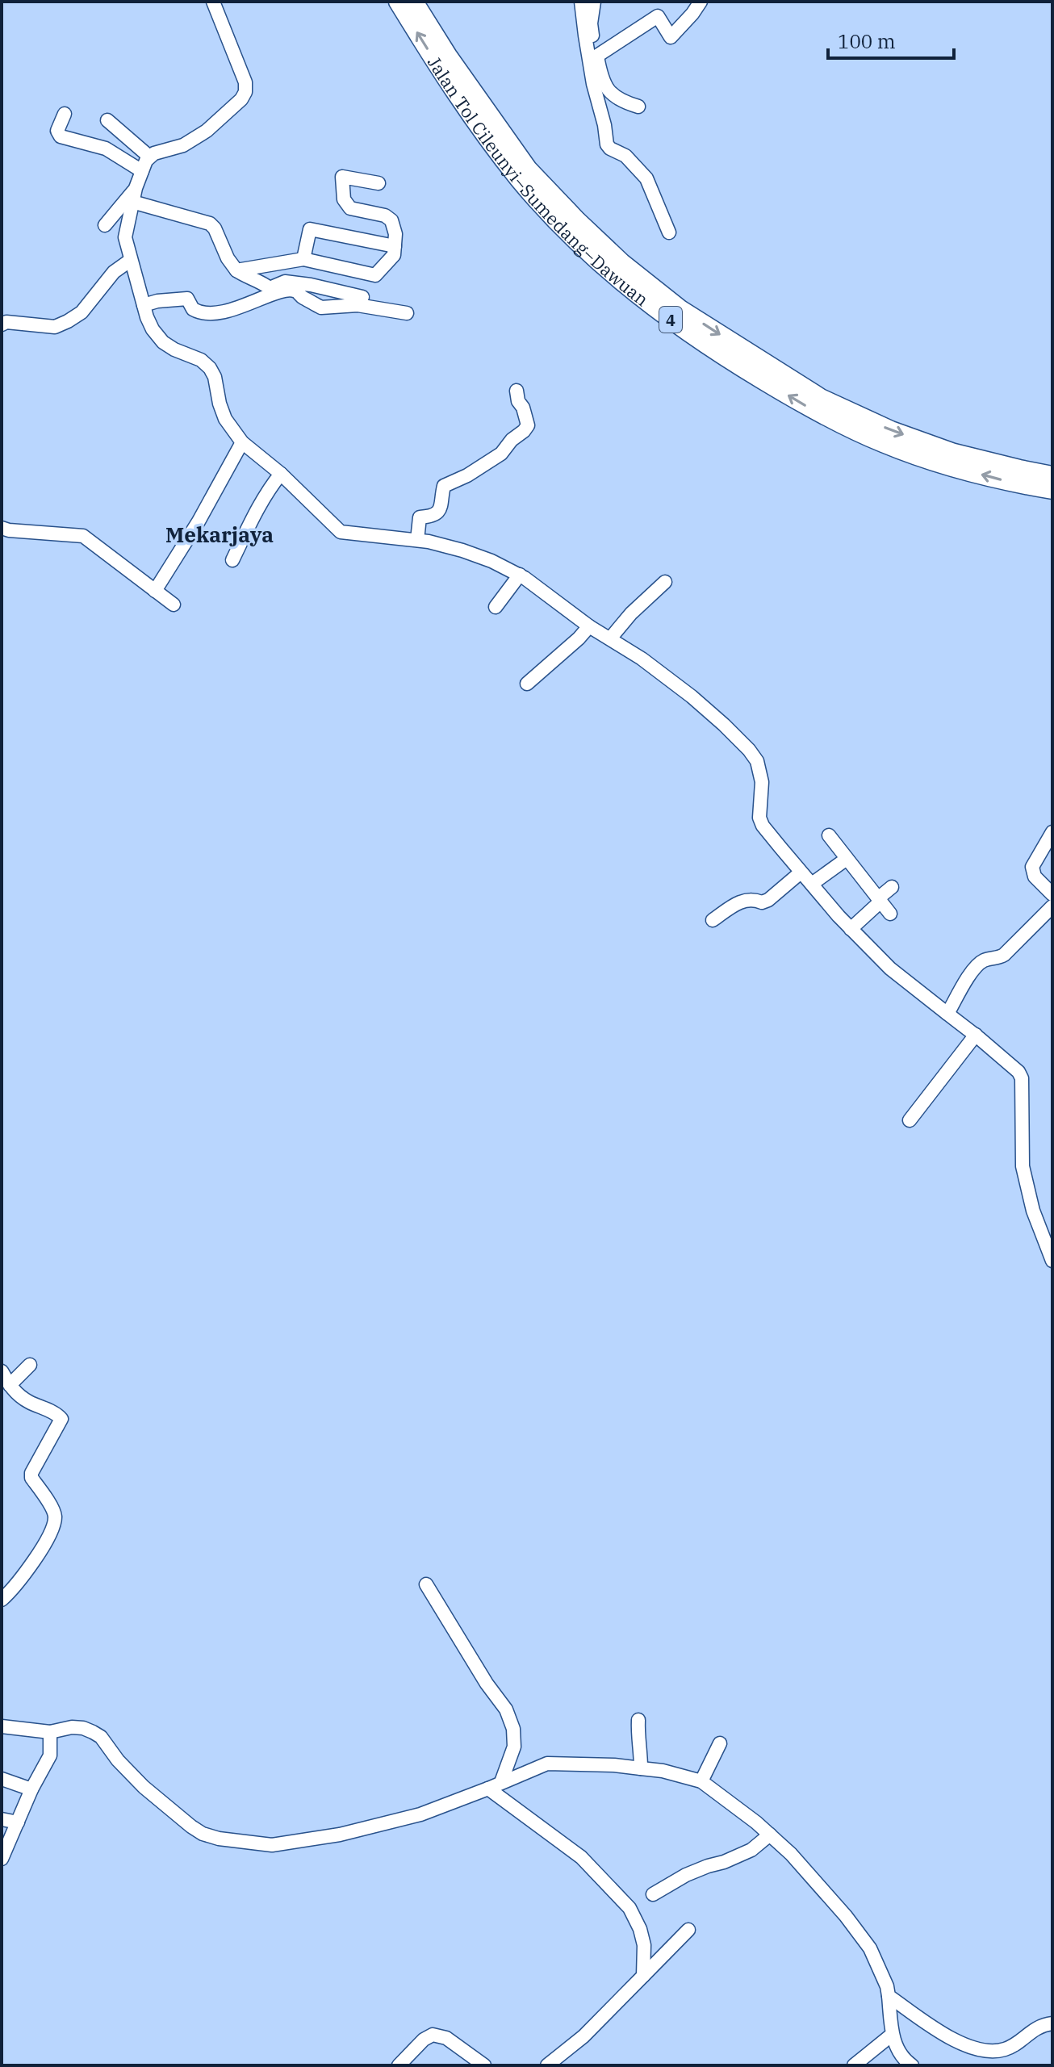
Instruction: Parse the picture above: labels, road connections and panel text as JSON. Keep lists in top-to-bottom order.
{
  "streets": {
    "highway": ["Jalan Tol Cileunyi–Sumedang–Dawuan", "4"]
  },
  "districts": ["Mekarjaya"],
  "scale_bar": "100 m"
}
